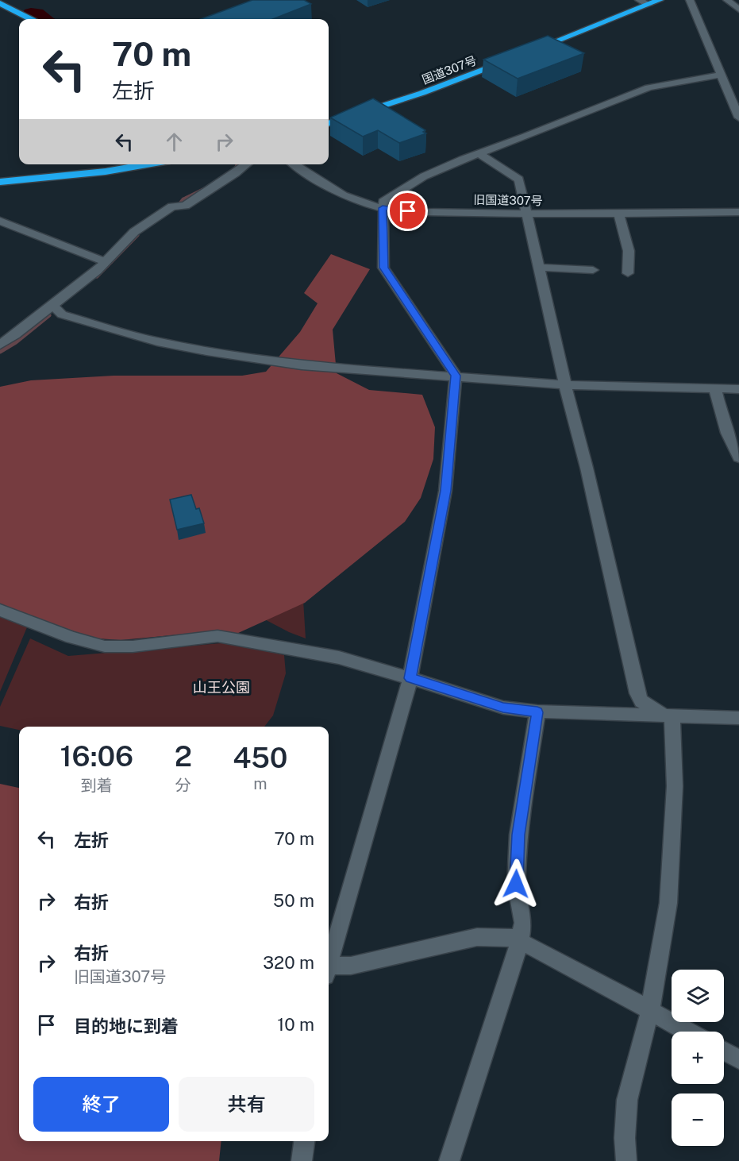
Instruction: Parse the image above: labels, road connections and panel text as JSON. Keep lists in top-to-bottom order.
{
  "streets": {
    "highway": ["国道307号"],
    "street": ["旧国道307号"]
  },
  "parks": ["山王公園"],
  "page": {
    "turn": ["70 m", "左折"],
    "eta": [
      "16:06",
      "到着",
      "2",
      "分",
      "450",
      "m"
    ],
    "list": [
      {
        "name": "左折",
        "value": "70 m"
      },
      {
        "name": "右折",
        "value": "50 m"
      },
      {
        "name": "右折",
        "note": "旧国道307号",
        "value": "320 m"
      },
      {
        "name": "目的地に到着",
        "value": "10 m"
      }
    ],
    "map_buttons": ["+", "−"],
    "buttons": ["終了", "共有"]
  }
}
